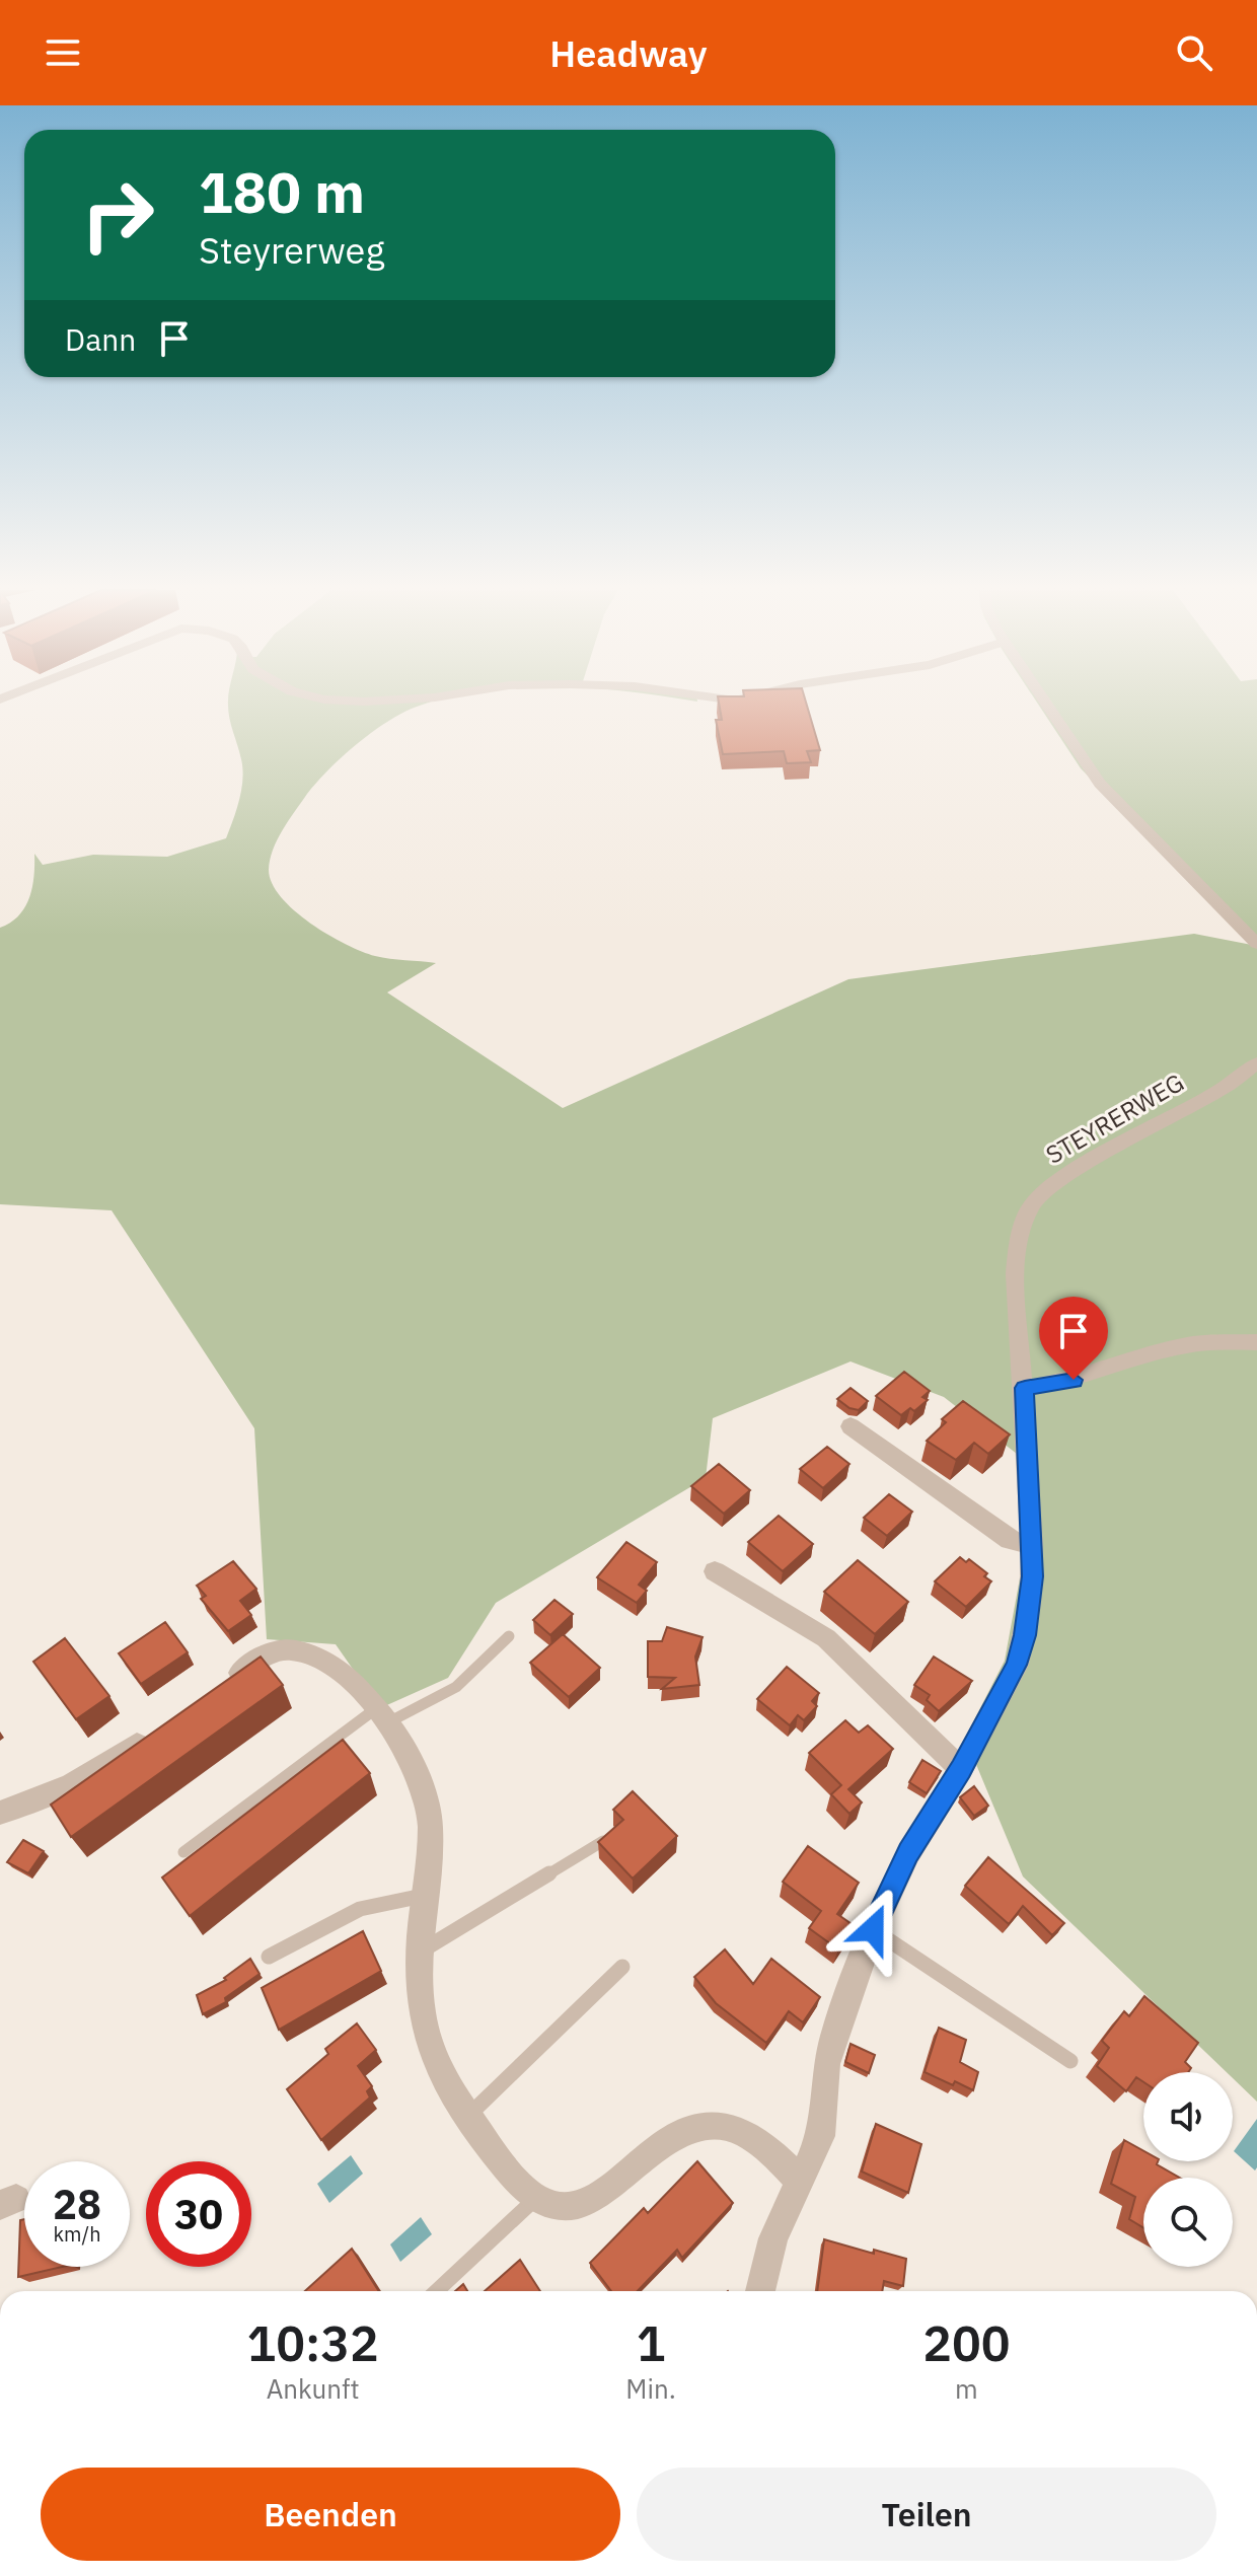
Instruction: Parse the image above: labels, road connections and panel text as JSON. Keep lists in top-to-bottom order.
{
  "streets": {
    "street": ["STEYRERWEG"]
  },
  "page": {
    "header": "Headway",
    "turn": ["180 m", "Steyrerweg"],
    "then": "Dann",
    "speed": "28 km/h",
    "limit": "30",
    "eta": [
      "10:32",
      "Ankunft",
      "1",
      "Min.",
      "200",
      "m"
    ],
    "buttons": ["Beenden", "Teilen"]
  }
}
